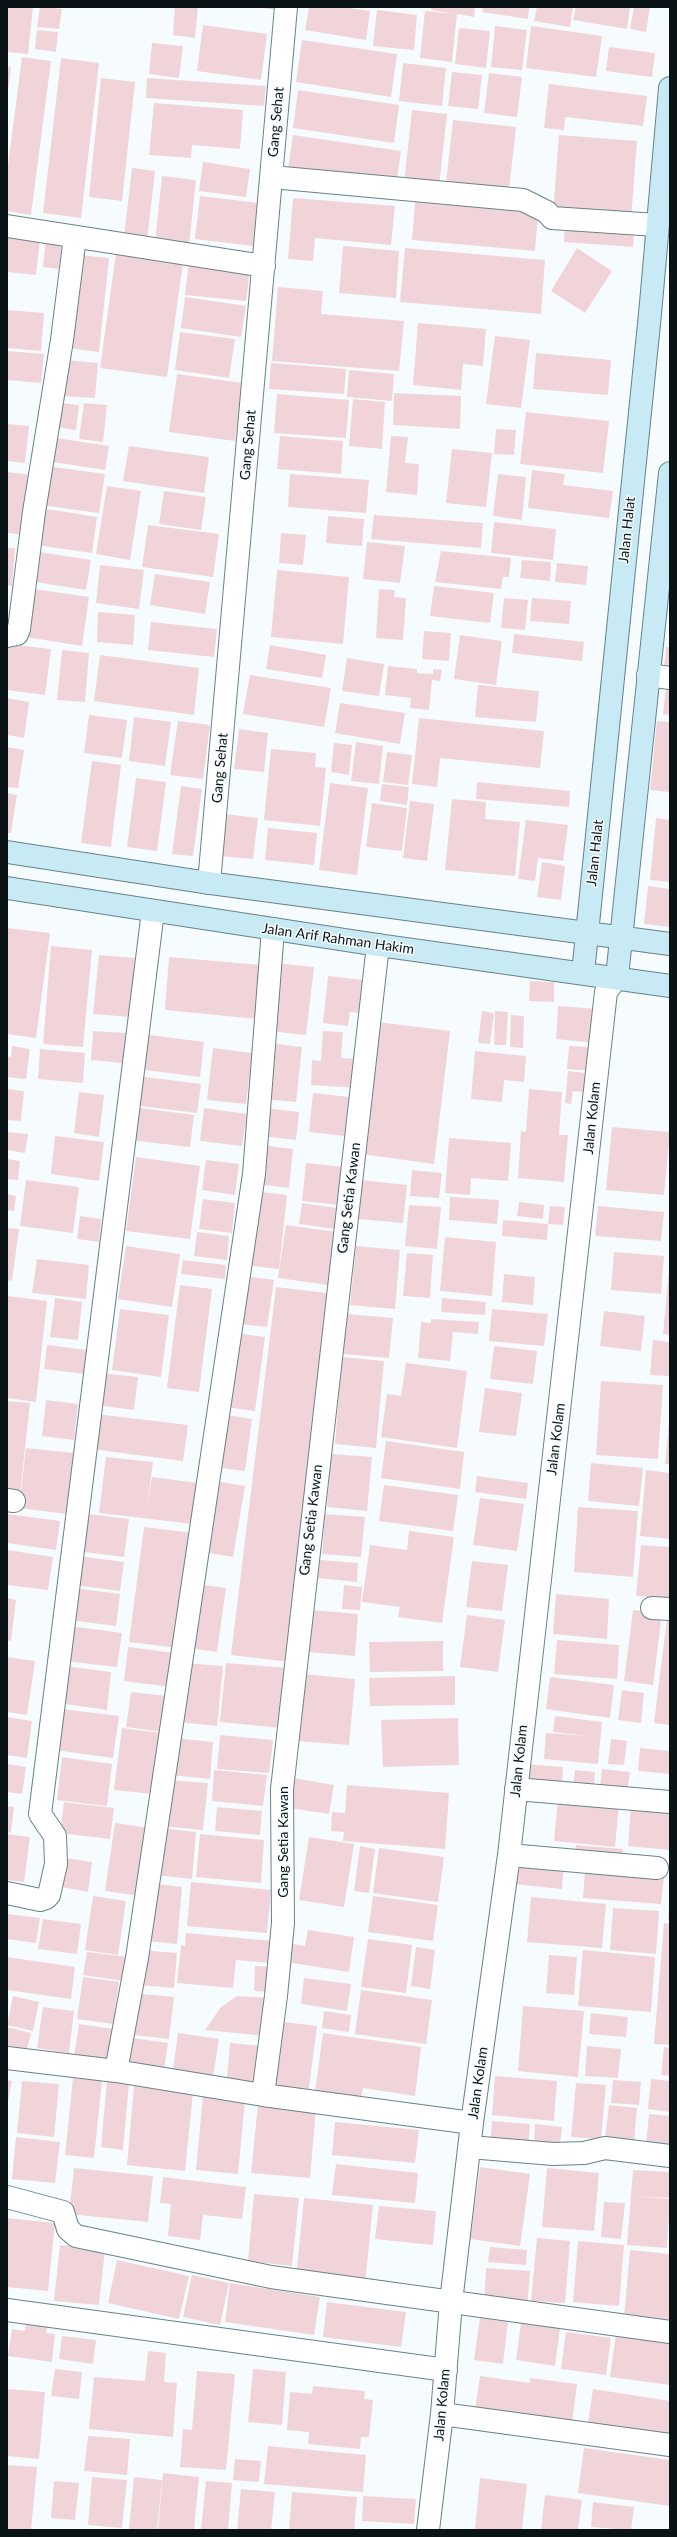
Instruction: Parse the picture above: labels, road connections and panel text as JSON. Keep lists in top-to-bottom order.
{
  "streets": {
    "main road": ["Jalan Halat", "Jalan Arif Rahman Hakim"],
    "street": ["Gang Sehat", "Jalan Kolam", "Gang Setia Kawan"]
  },
  "crossings": [
    ["Jalan Halat", "Jalan Arif Rahman Hakim"],
    ["Jalan Arif Rahman Hakim", "Jalan Kolam"],
    ["Jalan Arif Rahman Hakim", "Gang Setia Kawan"]
  ]
}
